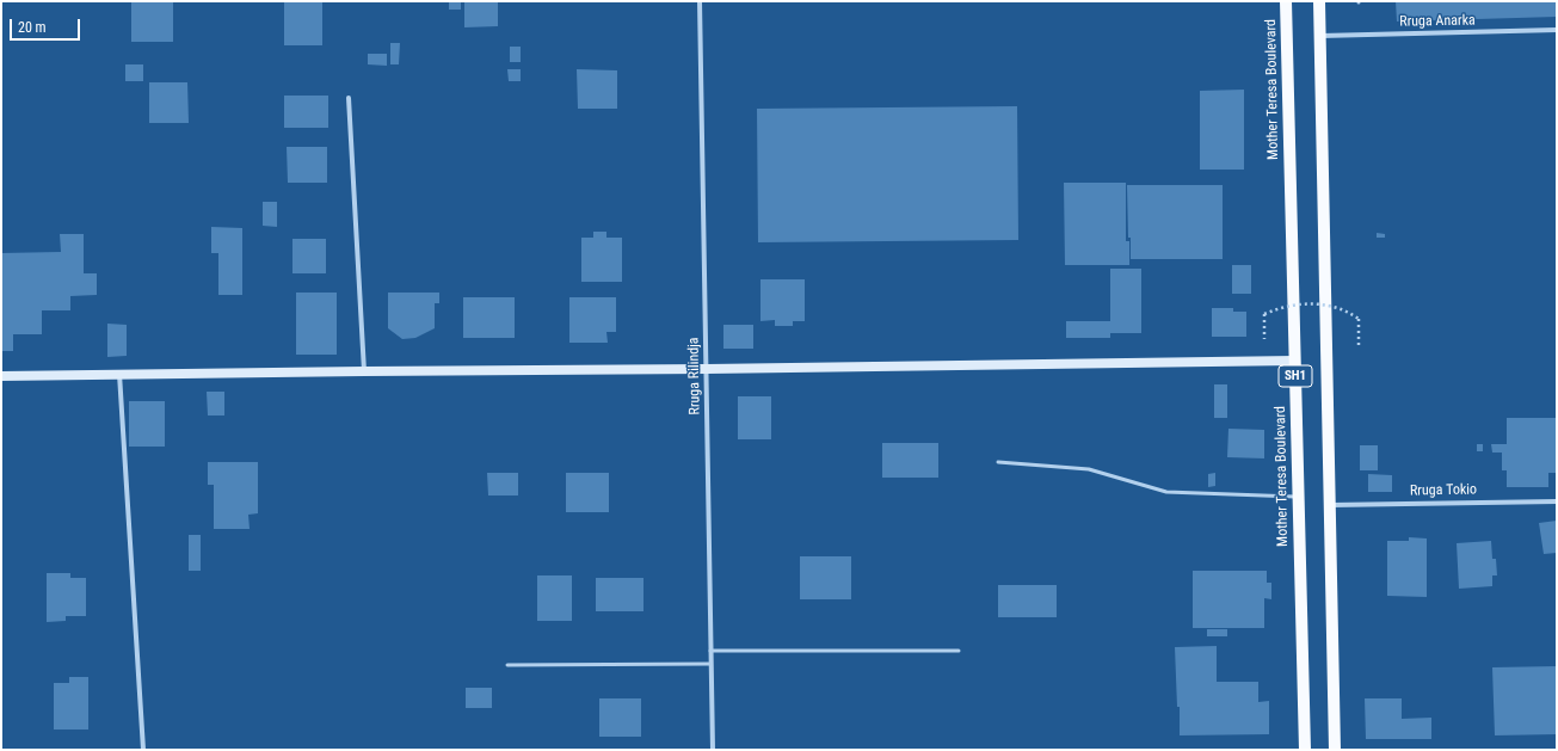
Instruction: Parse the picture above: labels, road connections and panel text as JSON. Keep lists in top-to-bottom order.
{
  "streets": {
    "main road": ["Mother Teresa Boulevard", "SH1"],
    "street": ["Rruga Anarka", "Rruga Rilindja", "Rruga Tokio"]
  },
  "crossings": [
    ["Rruga Anarka", "SH1"],
    ["SH1", "Rruga Tokio"]
  ],
  "scale_bar": "20 m"
}
